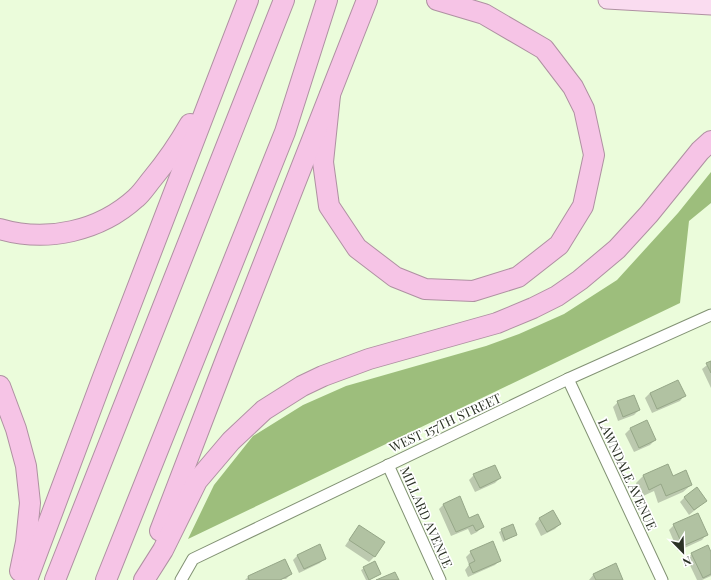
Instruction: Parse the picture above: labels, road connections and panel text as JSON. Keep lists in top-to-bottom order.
{
  "streets": {
    "street": ["WEST 157TH STREET", "LAWNDALE AVENUE", "MILLARD AVENUE"]
  },
  "crossings": [
    ["WEST 157TH STREET", "LAWNDALE AVENUE"],
    ["WEST 157TH STREET", "MILLARD AVENUE"]
  ],
  "north": "bottom right"
}
